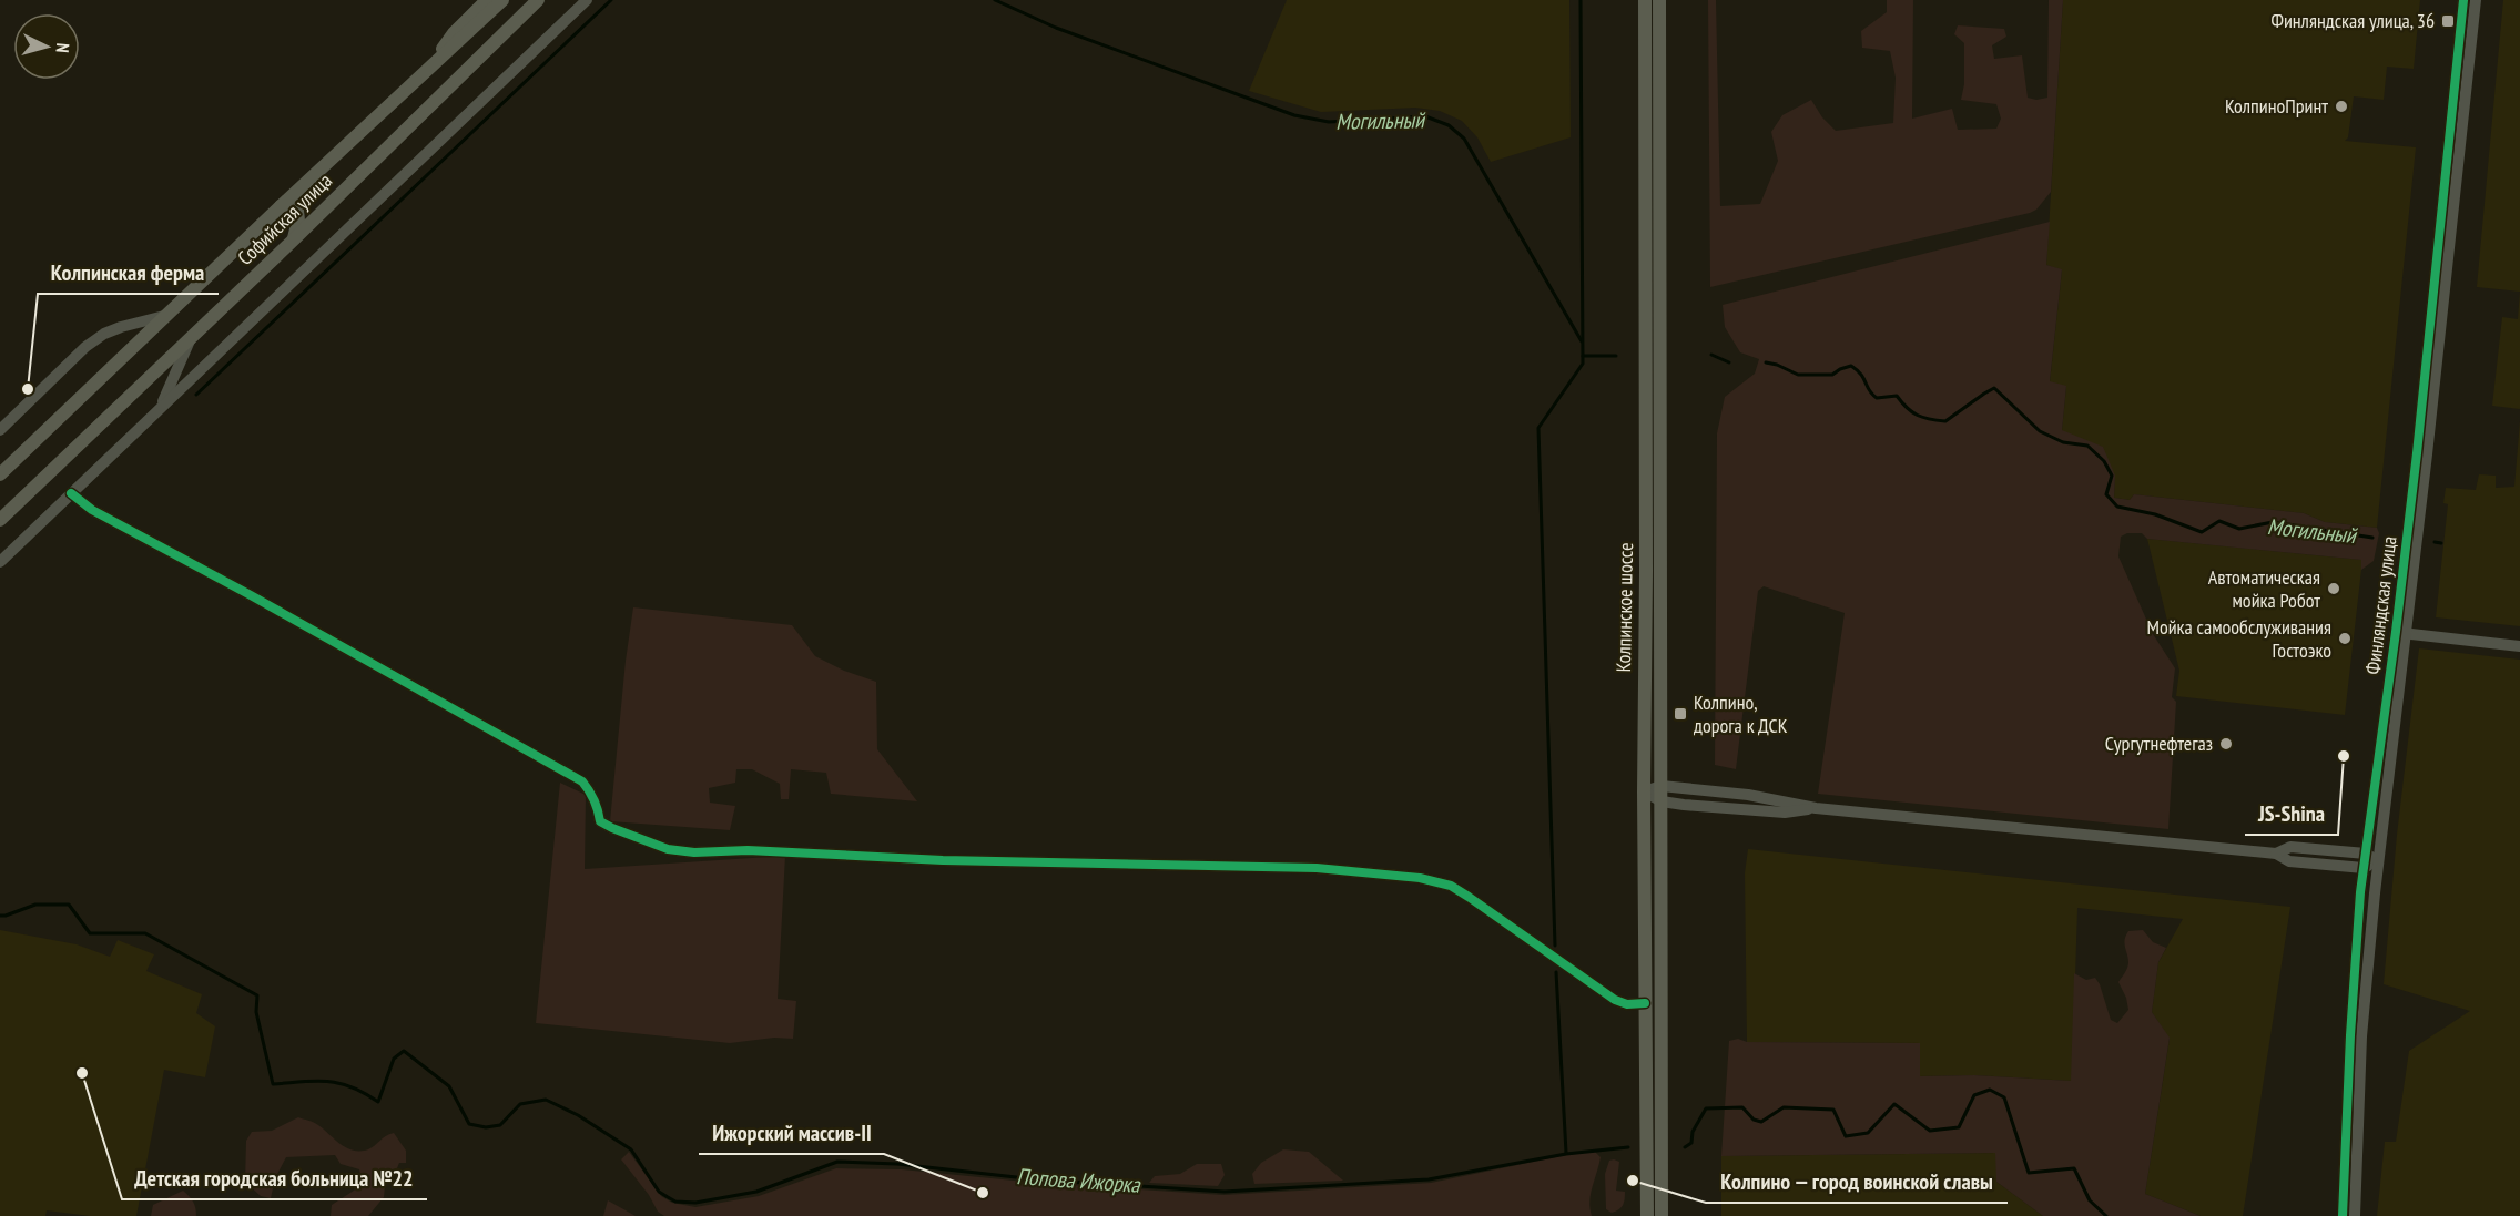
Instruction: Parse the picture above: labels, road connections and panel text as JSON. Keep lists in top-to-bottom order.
{
  "streets": {
    "main road": ["Софийская улица", "Колпинское шоссе"],
    "street": ["Финляндская улица"]
  },
  "water": ["Могильный", "Попова Ижорка"],
  "places": {
    "transit": ["Финляндская улица, 36", "Колпино, дорога к ДСК"],
    "other": [
      "КолпиноПринт",
      "Колпинская ферма",
      "Автоматическая мойка Робот",
      "Мойка самообслуживания Гостоэко",
      "Сургутнефтегаз",
      "JS-Shina",
      "Детская городская больница №22",
      "Колпино — город воинской славы",
      "Ижорский массив-II"
    ]
  },
  "north": "right"
}
